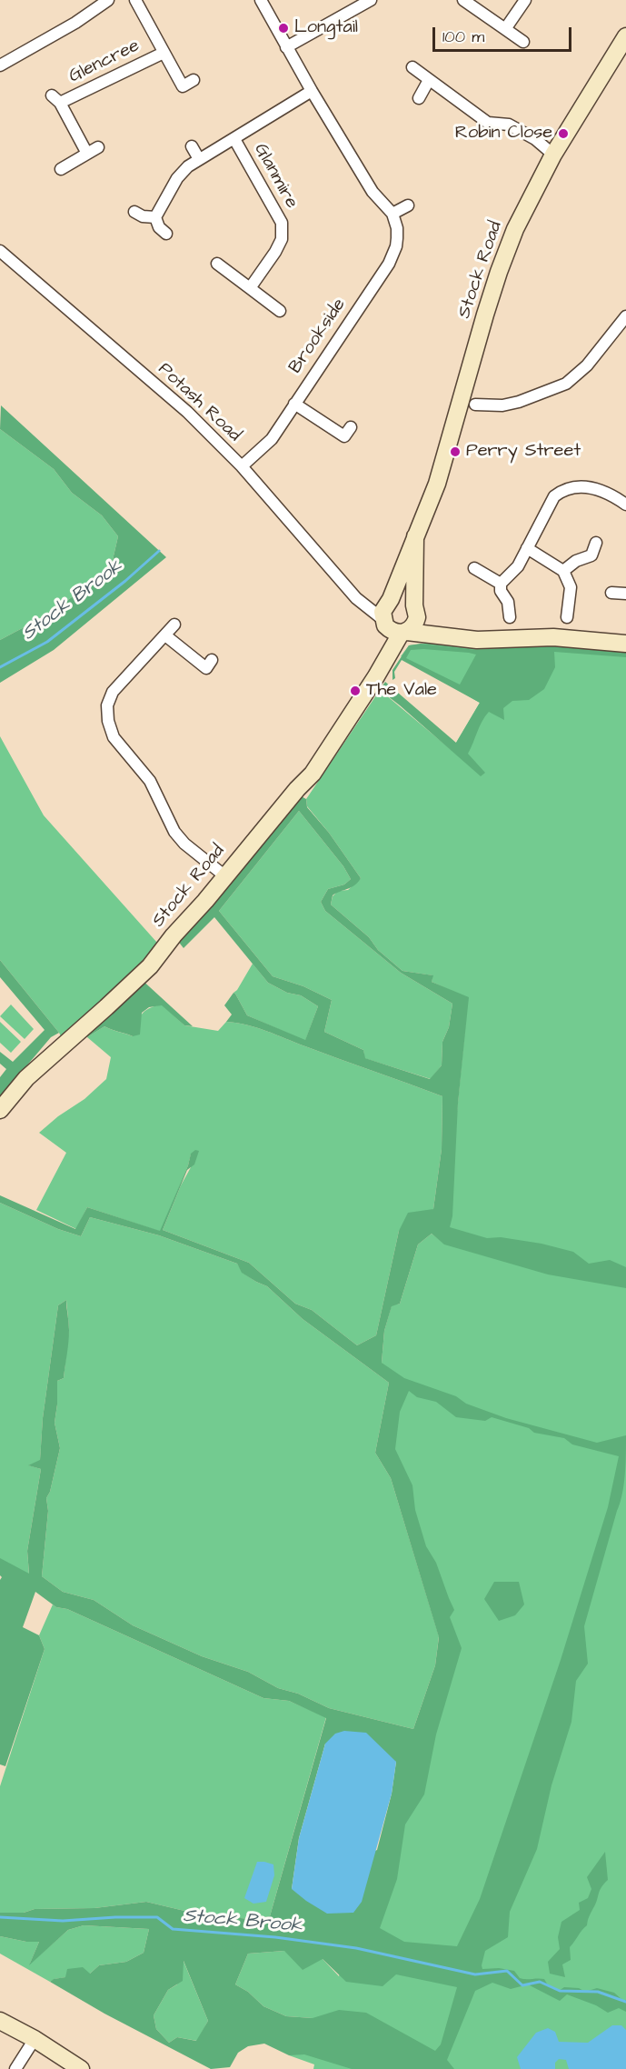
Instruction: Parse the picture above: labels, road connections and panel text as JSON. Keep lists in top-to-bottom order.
{
  "streets": {
    "main road": ["Stock Road"],
    "street": [
      "Glencree",
      "Glanmire",
      "Brookside",
      "Potash Road"
    ]
  },
  "crossings": [
    ["Stock Road", "Potash Road"],
    ["Brookside", "Potash Road"]
  ],
  "water": ["Stock Brook"],
  "places": [
    "Longtail",
    "Robin Close",
    "Perry Street",
    "The Vale"
  ],
  "scale_bar": "100 m"
}
